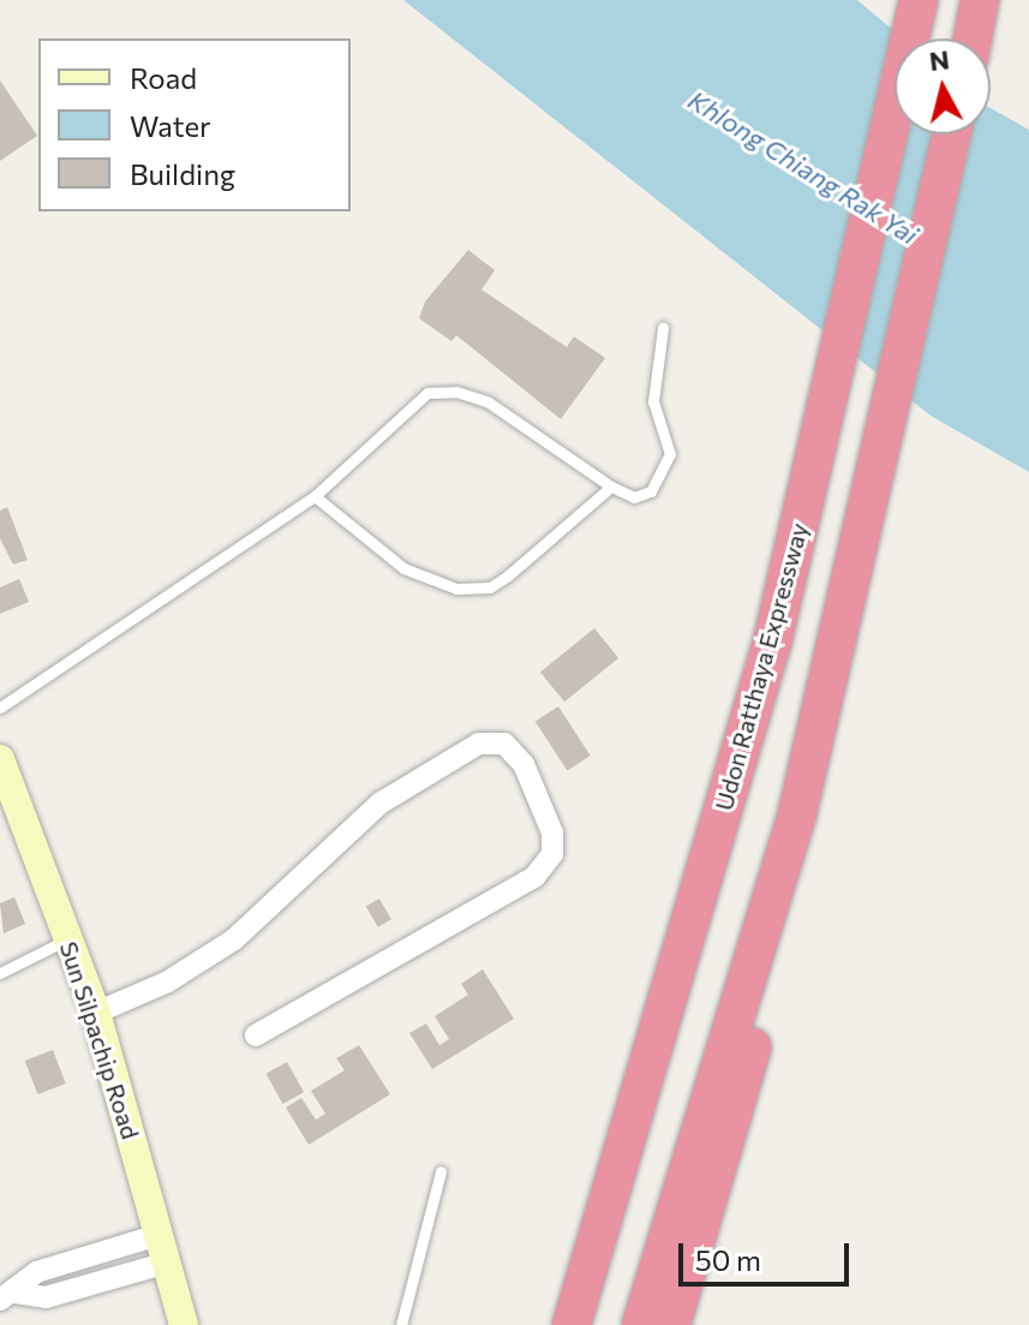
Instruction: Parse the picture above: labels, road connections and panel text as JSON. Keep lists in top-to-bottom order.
{
  "streets": {
    "highway": ["Udon Ratthaya Expressway"],
    "main road": ["Sun Silpachip Road"]
  },
  "water": ["Khlong Chiang Rak Yai"],
  "legend": ["Road", "Water", "Building"],
  "scale_bar": "50 m",
  "north": "top"
}
